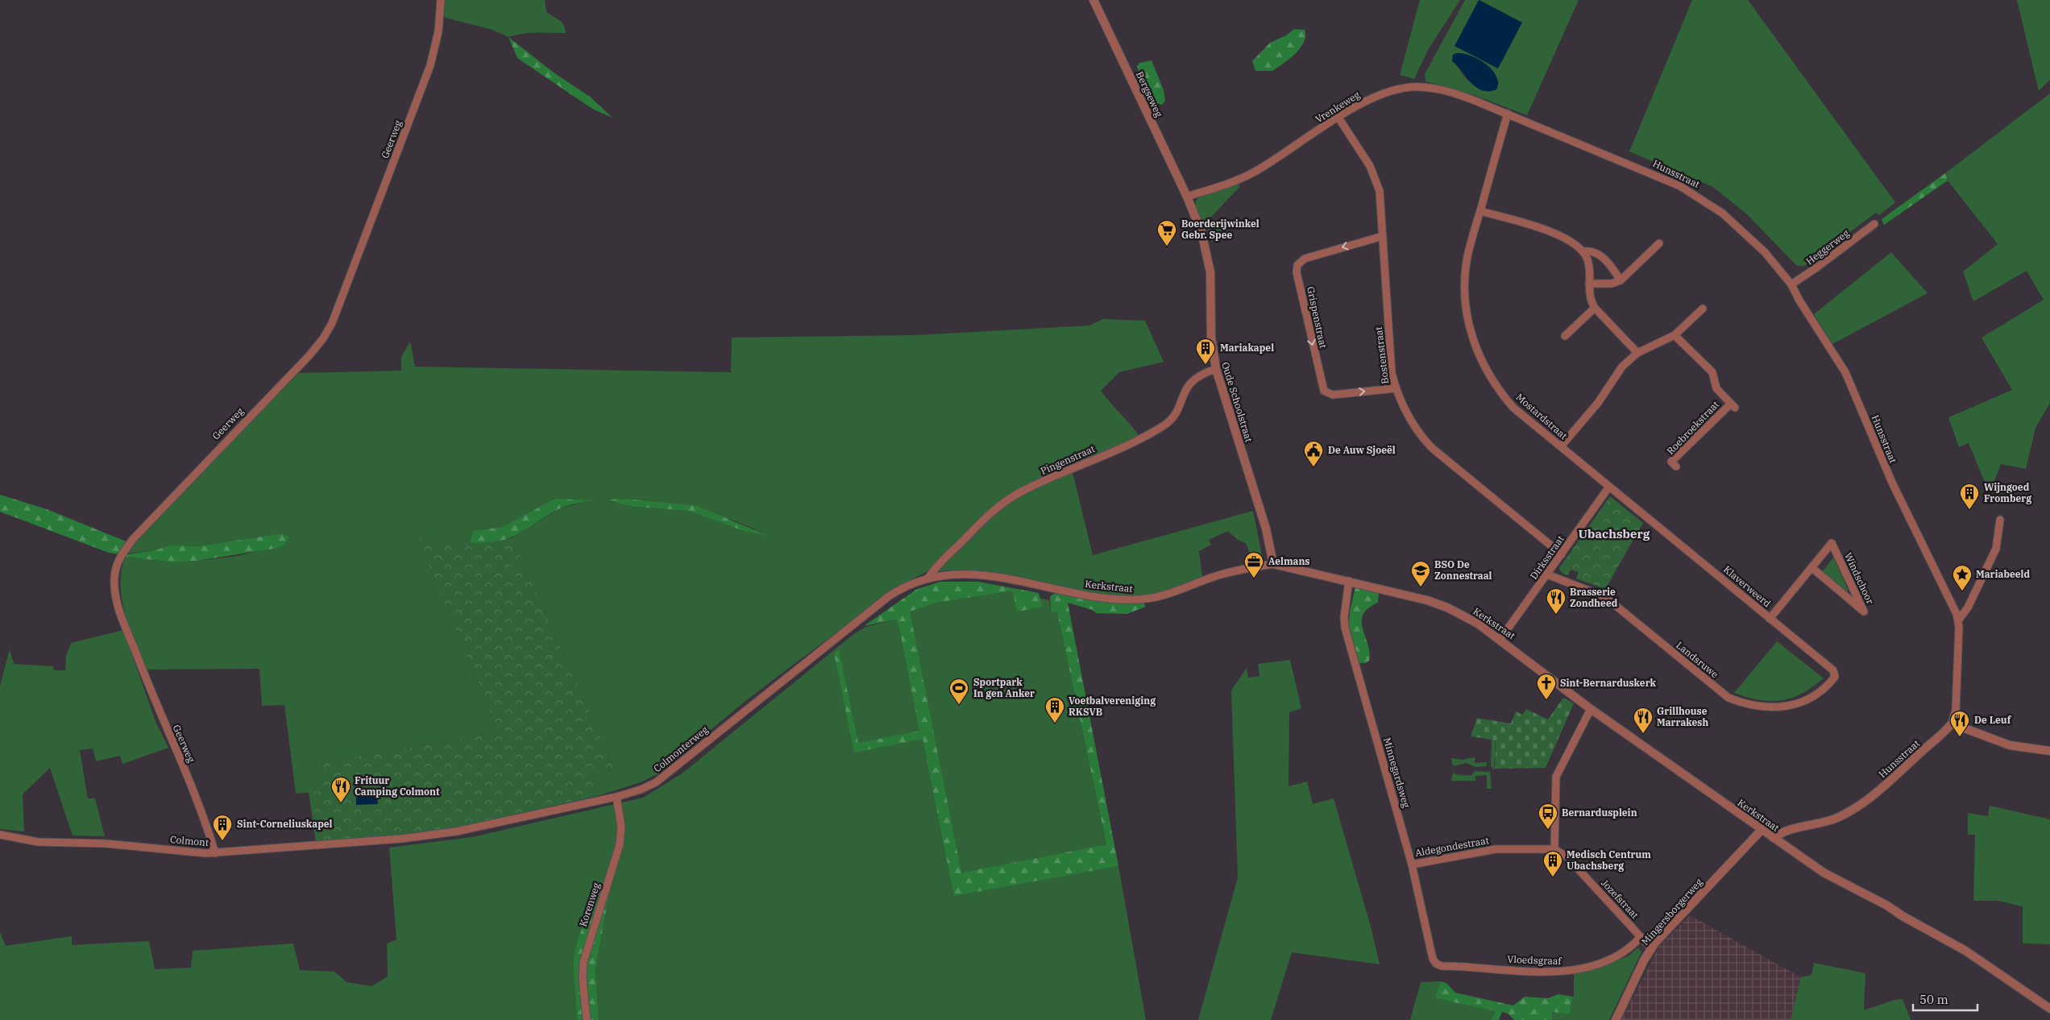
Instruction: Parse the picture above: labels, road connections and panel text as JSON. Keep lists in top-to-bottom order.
{
  "streets": {
    "street": [
      "Bergseweg",
      "Vrenkeweg",
      "Geerweg",
      "Hunsstraat",
      "Heggerweg",
      "Grispenstraat",
      "Bostenstraat",
      "Oude Schoolstraat",
      "Mostardstraat",
      "Roebroekstraat",
      "Pingenstraat",
      "Dirksstraat",
      "Windschoor",
      "Kerkstraat",
      "Klaverweerd",
      "Landsruwe",
      "Colmonterweg",
      "Minnegardsweg",
      "Colmont",
      "Aldegondestraat",
      "Jozefstraat",
      "Korenweg",
      "Mingersborgerweg",
      "Vloedsgraaf"
    ]
  },
  "crossings": [
    ["Bergseweg", "Vrenkeweg"],
    ["Bergseweg", "Oude Schoolstraat"],
    ["Vrenkeweg", "Hunsstraat"],
    ["Vrenkeweg", "Bostenstraat"],
    ["Vrenkeweg", "Oude Schoolstraat"],
    ["Vrenkeweg", "Mostardstraat"],
    ["Geerweg", "Colmont"],
    ["Hunsstraat", "Heggerweg"],
    ["Hunsstraat", "Mostardstraat"],
    ["Hunsstraat", "Kerkstraat"],
    ["Grispenstraat", "Bostenstraat"],
    ["Bostenstraat", "Dirksstraat"],
    ["Oude Schoolstraat", "Pingenstraat"],
    ["Oude Schoolstraat", "Kerkstraat"],
    ["Mostardstraat", "Dirksstraat"],
    ["Mostardstraat", "Klaverweerd"],
    ["Pingenstraat", "Kerkstraat"],
    ["Dirksstraat", "Kerkstraat"],
    ["Dirksstraat", "Landsruwe"],
    ["Windschoor", "Klaverweerd"],
    ["Kerkstraat", "Colmonterweg"],
    ["Kerkstraat", "Minnegardsweg"],
    ["Kerkstraat", "Mingersborgerweg"],
    ["Klaverweerd", "Landsruwe"],
    ["Colmonterweg", "Colmont"],
    ["Colmonterweg", "Korenweg"],
    ["Minnegardsweg", "Aldegondestraat"],
    ["Minnegardsweg", "Vloedsgraaf"],
    ["Aldegondestraat", "Jozefstraat"],
    ["Jozefstraat", "Mingersborgerweg"],
    ["Jozefstraat", "Vloedsgraaf"]
  ],
  "districts": ["Ubachsberg"],
  "places": {
    "supermarket": ["Boerderijwinkel Gebr. Spee"],
    "building": [
      "Mariakapel",
      "Wijngoed Fromberg",
      "Voetbalvereniging RKSVB",
      "Sint-Corneliuskapel",
      "Medisch Centrum Ubachsberg"
    ],
    "public building": ["De Auw Sjoeël"],
    "office": ["Aelmans"],
    "school or university": ["BSO De Zonnestraal"],
    "place": ["Mariabeeld"],
    "restaurant": [
      "Brasserie Zondheed",
      "Grillhouse Marrakesh",
      "De Leuf",
      "Frituur Camping Colmont"
    ],
    "church": ["Sint-Bernarduskerk"],
    "sports": ["Sportpark In gen Anker"],
    "bus stop": ["Bernardusplein"]
  },
  "scale_bar": "50 m"
}
